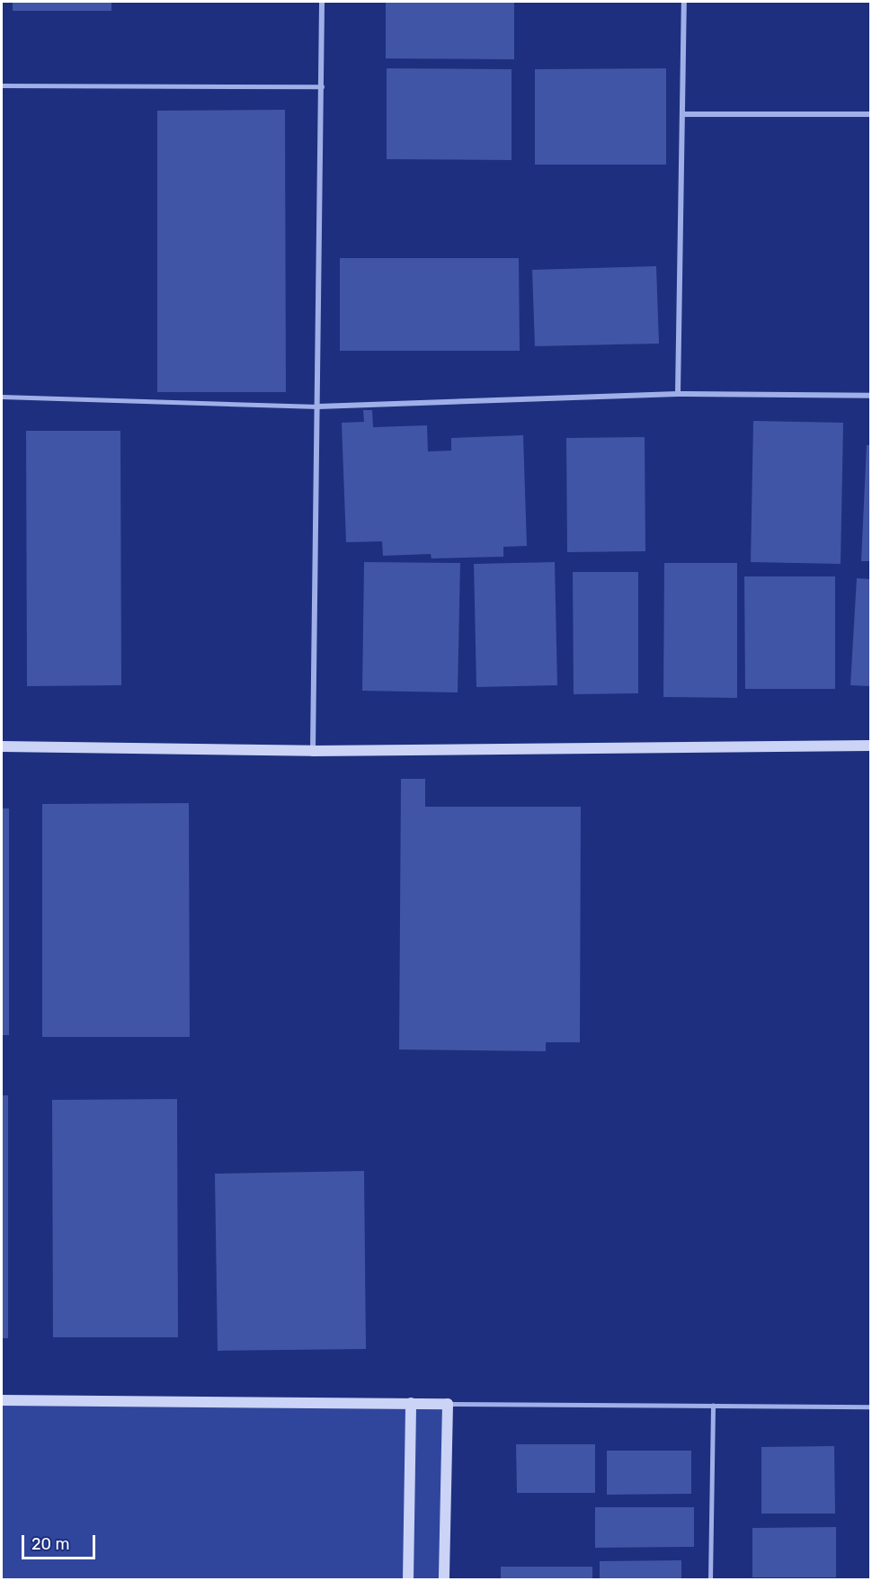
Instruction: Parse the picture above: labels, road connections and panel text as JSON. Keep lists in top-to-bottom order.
{
  "scale_bar": "20 m"
}
